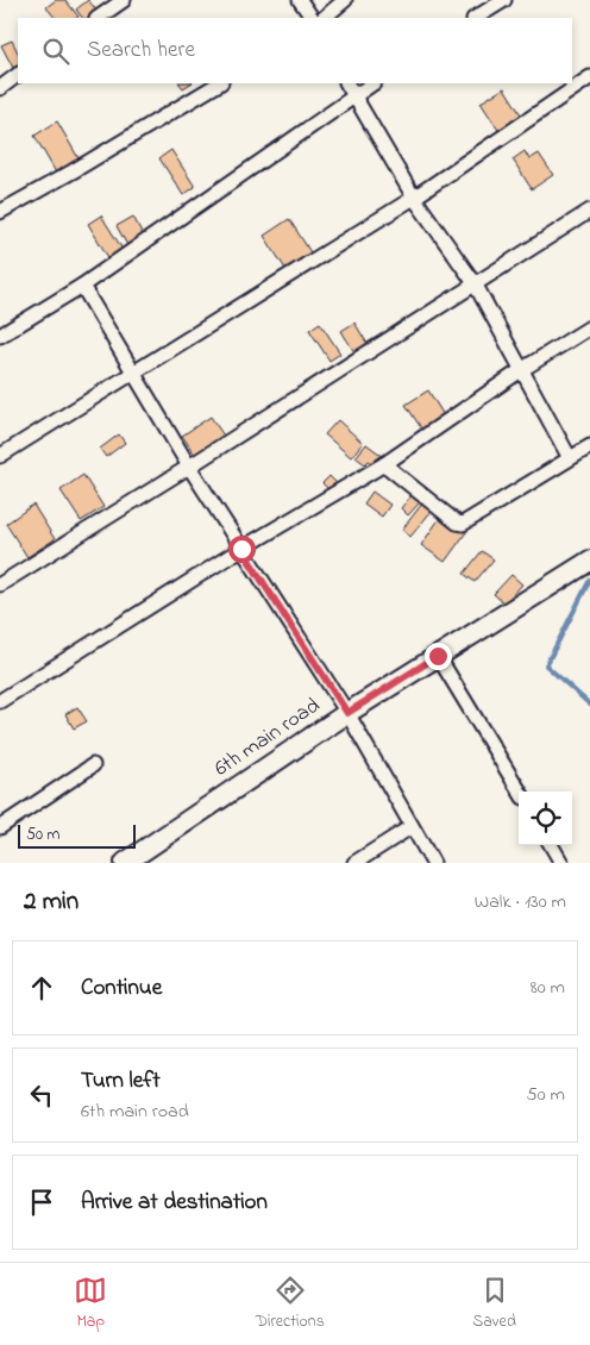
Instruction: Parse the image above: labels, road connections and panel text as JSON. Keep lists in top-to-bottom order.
{
  "streets": {
    "street": ["6th main road"]
  },
  "scale_bar": "50 m",
  "page": {
    "search": "Search here",
    "scale": "50 m",
    "heading": ["2 min", "Walk · 130 m"],
    "list": [
      ["Continue", "80 m"],
      ["Turn left", "6th main road", "50 m"],
      "Arrive at destination"
    ],
    "nav": ["Map", "Directions", "Saved"]
  }
}
